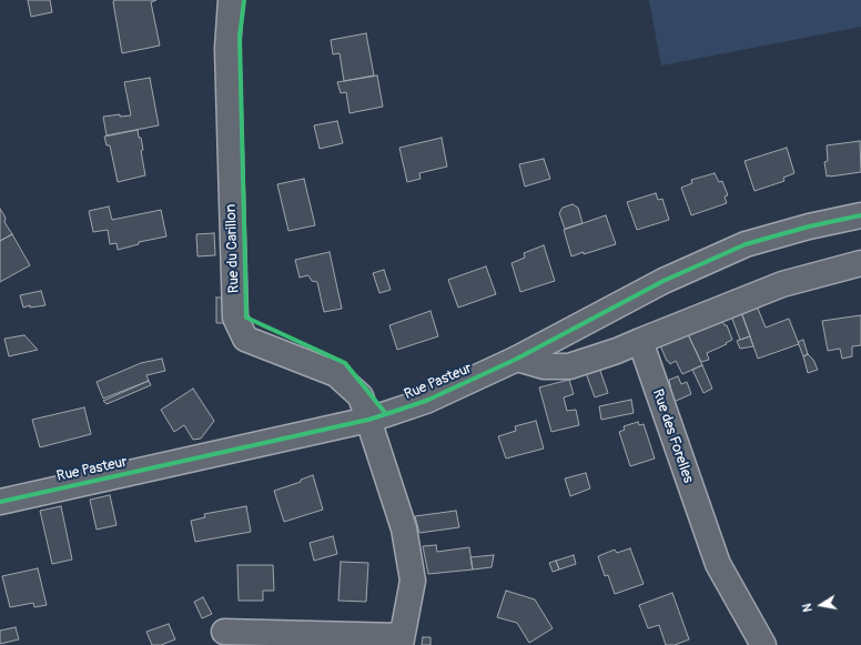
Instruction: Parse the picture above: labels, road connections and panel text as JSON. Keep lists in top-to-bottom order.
{
  "streets": {
    "street": ["Rue du Carillon", "Rue Pasteur", "Rue des Forelles"]
  },
  "crossings": [
    ["Rue du Carillon", "Rue Pasteur"]
  ],
  "north": "left"
}
